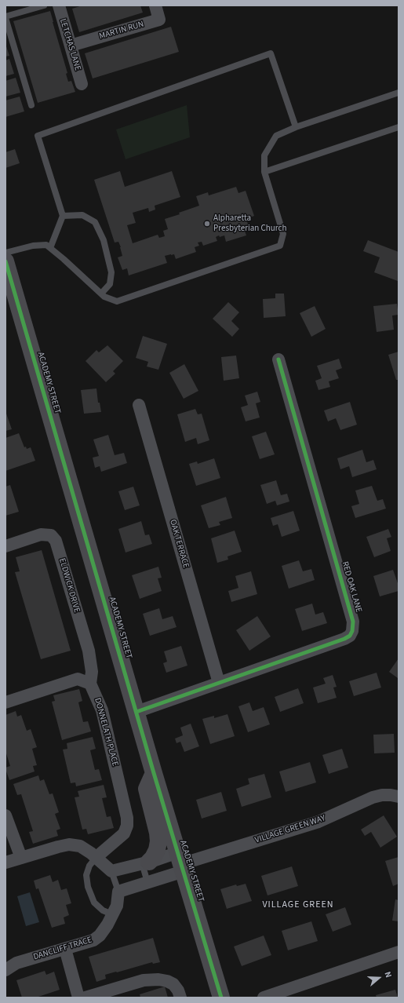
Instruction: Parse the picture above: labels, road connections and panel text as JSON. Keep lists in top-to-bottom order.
{
  "streets": {
    "street": [
      "MARTIN RUN",
      "LETCHAS LANE",
      "ACADEMY STREET",
      "OAK TERRACE",
      "ELDWICK DRIVE",
      "RED OAK LANE",
      "DONNELATH PLACE",
      "VILLAGE GREEN WAY",
      "DANCLIFF TRACE"
    ]
  },
  "crossings": [
    ["MARTIN RUN", "LETCHAS LANE"],
    ["ACADEMY STREET", "RED OAK LANE"],
    ["ACADEMY STREET", "VILLAGE GREEN WAY"],
    ["OAK TERRACE", "RED OAK LANE"],
    ["ELDWICK DRIVE", "DONNELATH PLACE"]
  ],
  "districts": ["VILLAGE GREEN"],
  "places": ["Alpharetta Presbyterian Church"],
  "north": "right"
}
